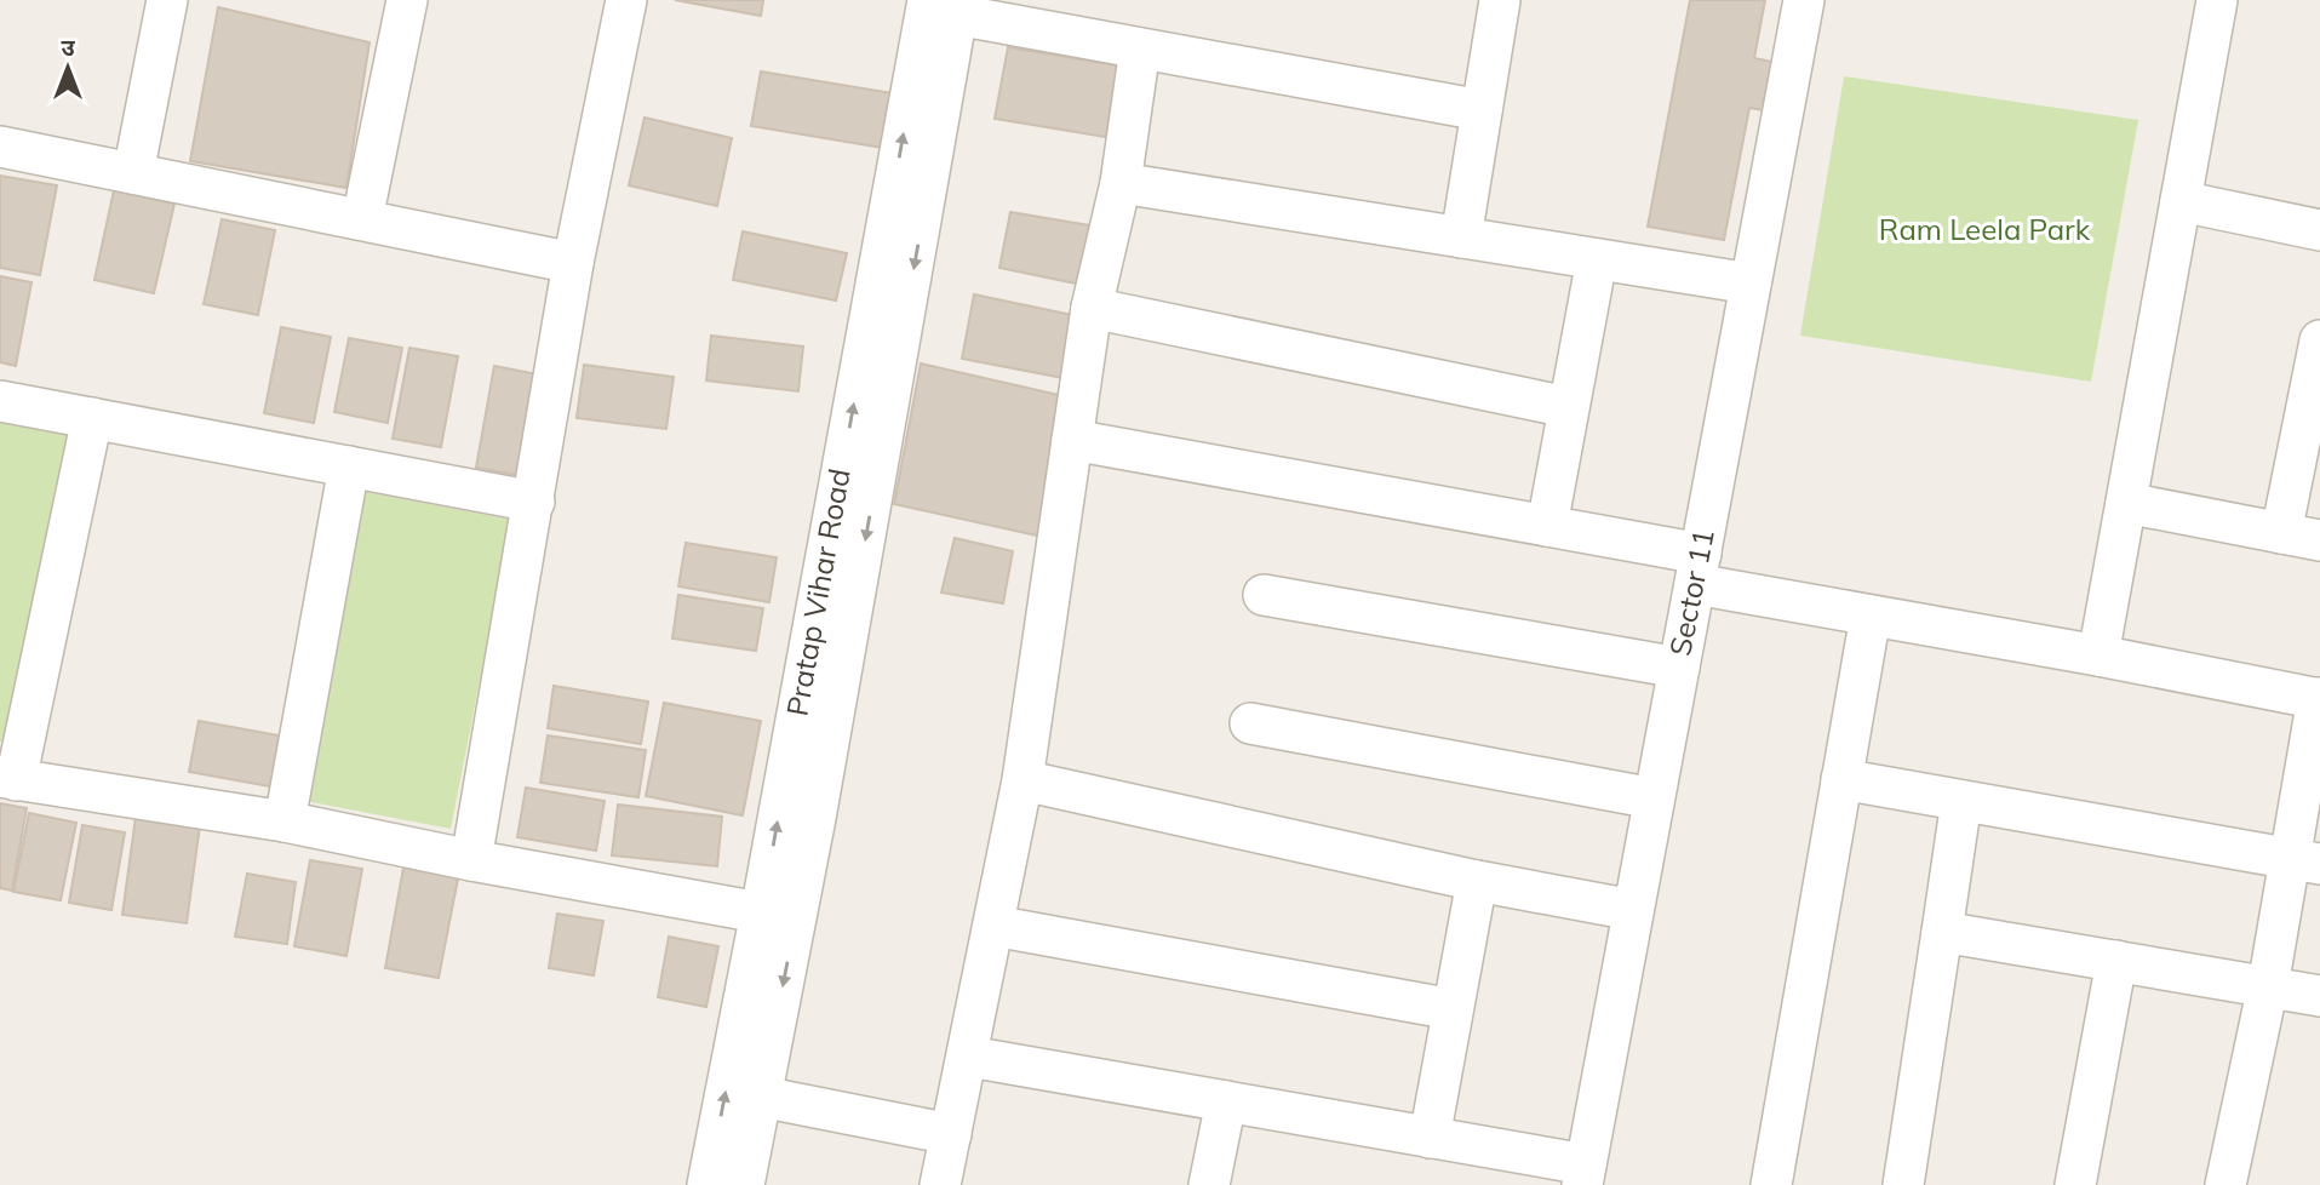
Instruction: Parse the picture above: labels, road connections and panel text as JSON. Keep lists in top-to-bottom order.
{
  "streets": {
    "street": ["Pratap Vihar Road", "Sector 11"]
  },
  "parks": ["Ram Leela Park"],
  "north": "top"
}
